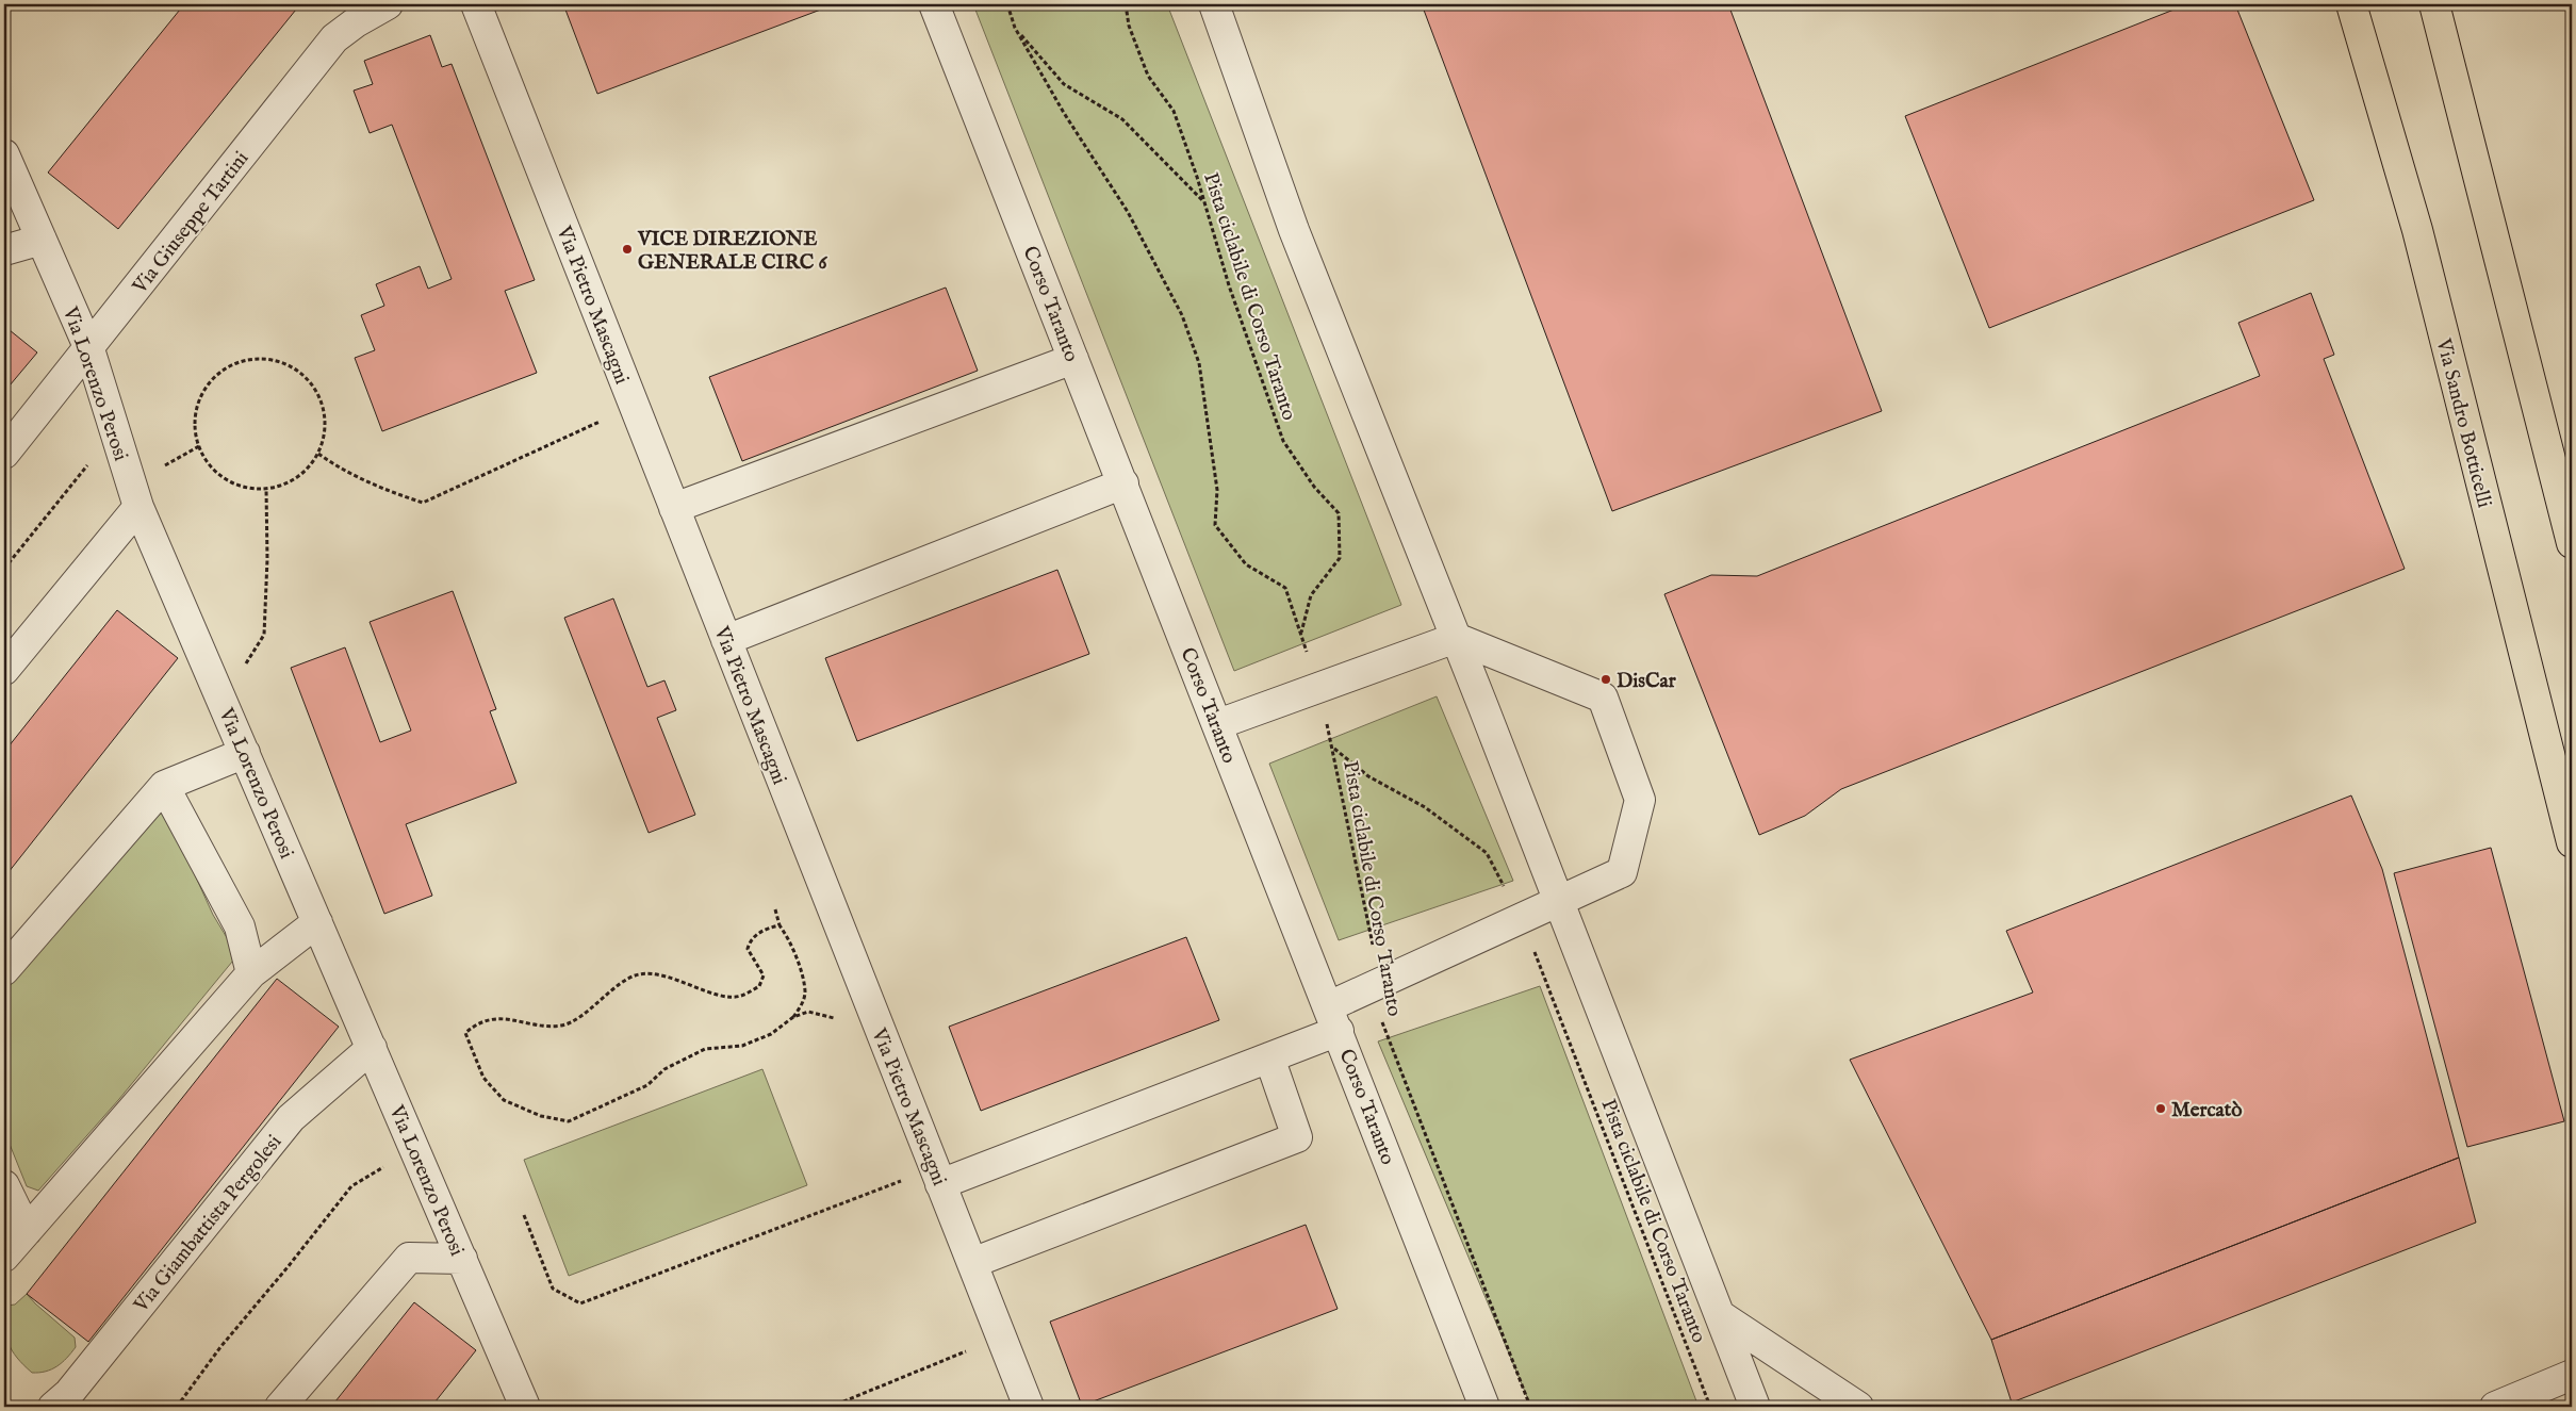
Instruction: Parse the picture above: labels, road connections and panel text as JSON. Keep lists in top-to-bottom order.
{
  "streets": {
    "main road": ["Via Sandro Botticelli"],
    "street": [
      "Via Giuseppe Tartini",
      "Corso Taranto",
      "Via Pietro Mascagni",
      "Via Lorenzo Perosi",
      "Via Giambattista Pergolesi"
    ],
    "path": ["Pista ciclabile di Corso Taranto"]
  },
  "crossings": [
    ["Via Giuseppe Tartini", "Via Lorenzo Perosi"],
    ["Via Lorenzo Perosi", "Via Giambattista Pergolesi"]
  ],
  "places": ["VICE DIREZIONE GENERALE CIRC 6", "DisCar", "Mercatò"]
}
